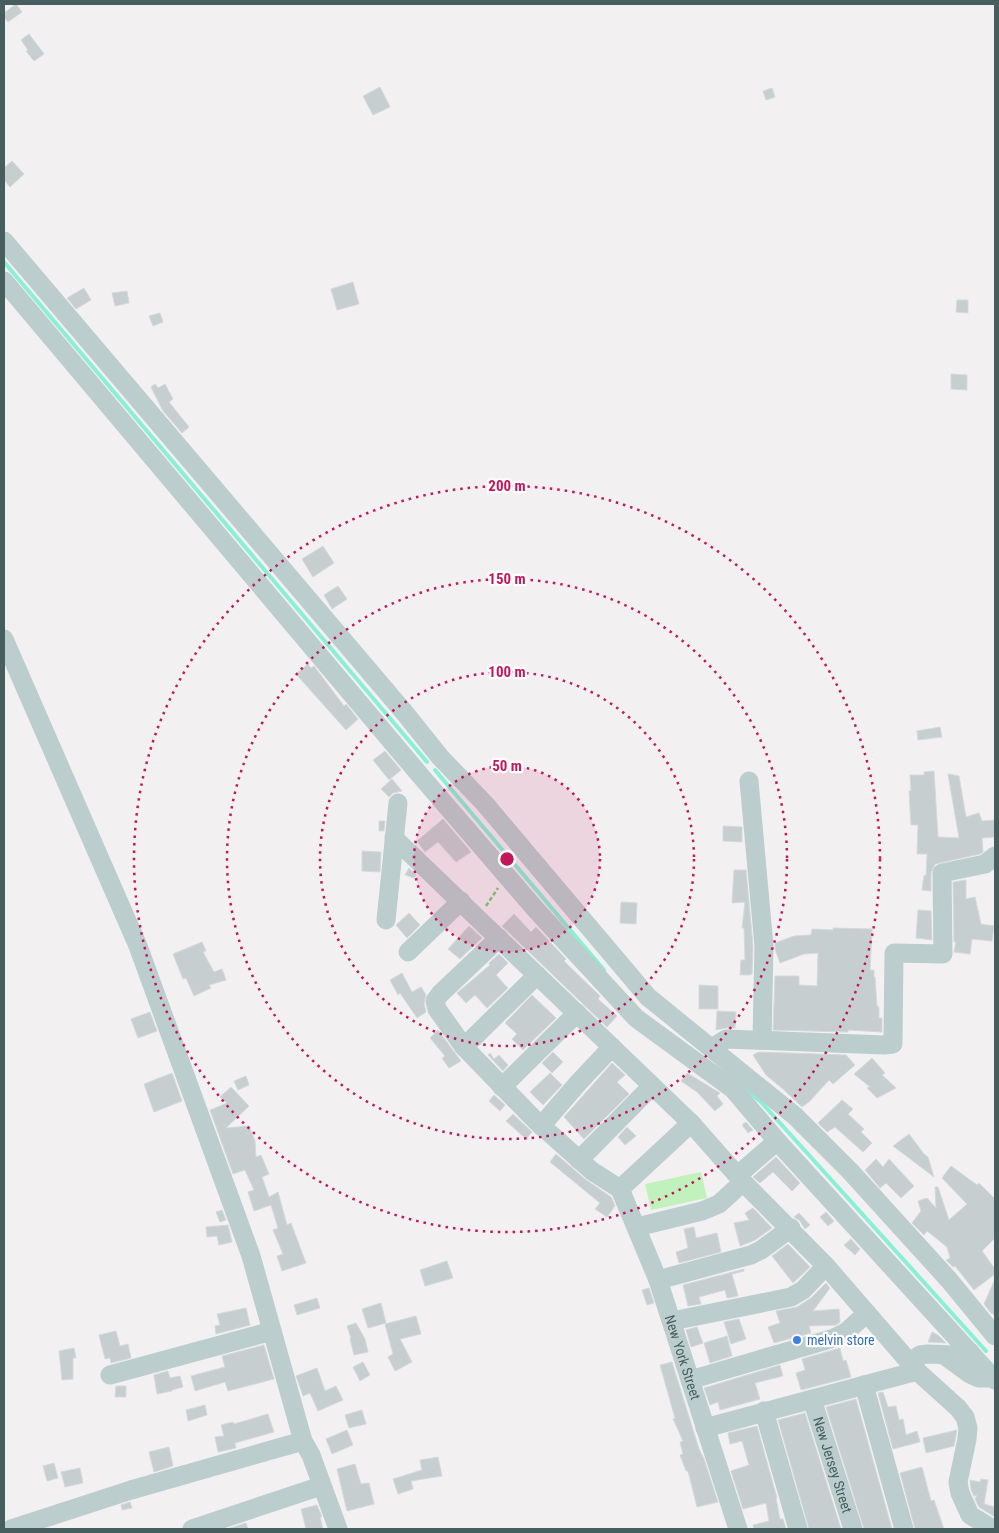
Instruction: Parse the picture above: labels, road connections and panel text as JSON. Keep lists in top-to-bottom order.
{
  "streets": {
    "street": ["New York Street", "New Jersey Street"]
  },
  "places": ["melvin store"],
  "rings": [
    "200 m",
    "150 m",
    "100 m",
    "50 m"
  ]
}
